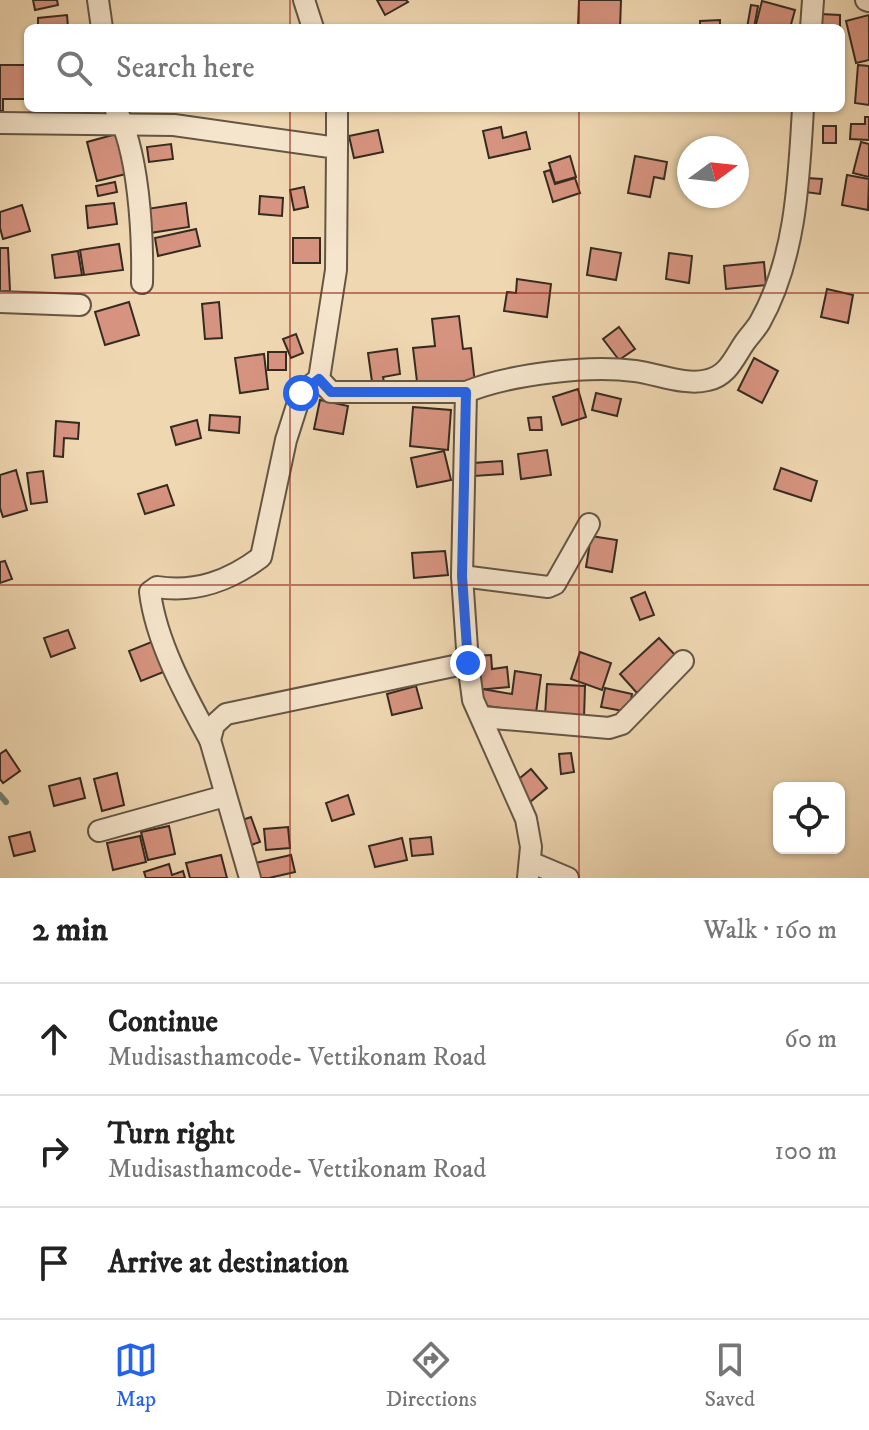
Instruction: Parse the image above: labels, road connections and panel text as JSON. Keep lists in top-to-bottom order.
{
  "north": "right",
  "page": {
    "search": "Search here",
    "heading": ["2 min", "Walk · 160 m"],
    "list": [
      ["Continue", "Mudisasthamcode- Vettikonam Road", "60 m"],
      ["Turn right", "Mudisasthamcode- Vettikonam Road", "100 m"],
      "Arrive at destination"
    ],
    "nav": ["Map", "Directions", "Saved"]
  }
}
